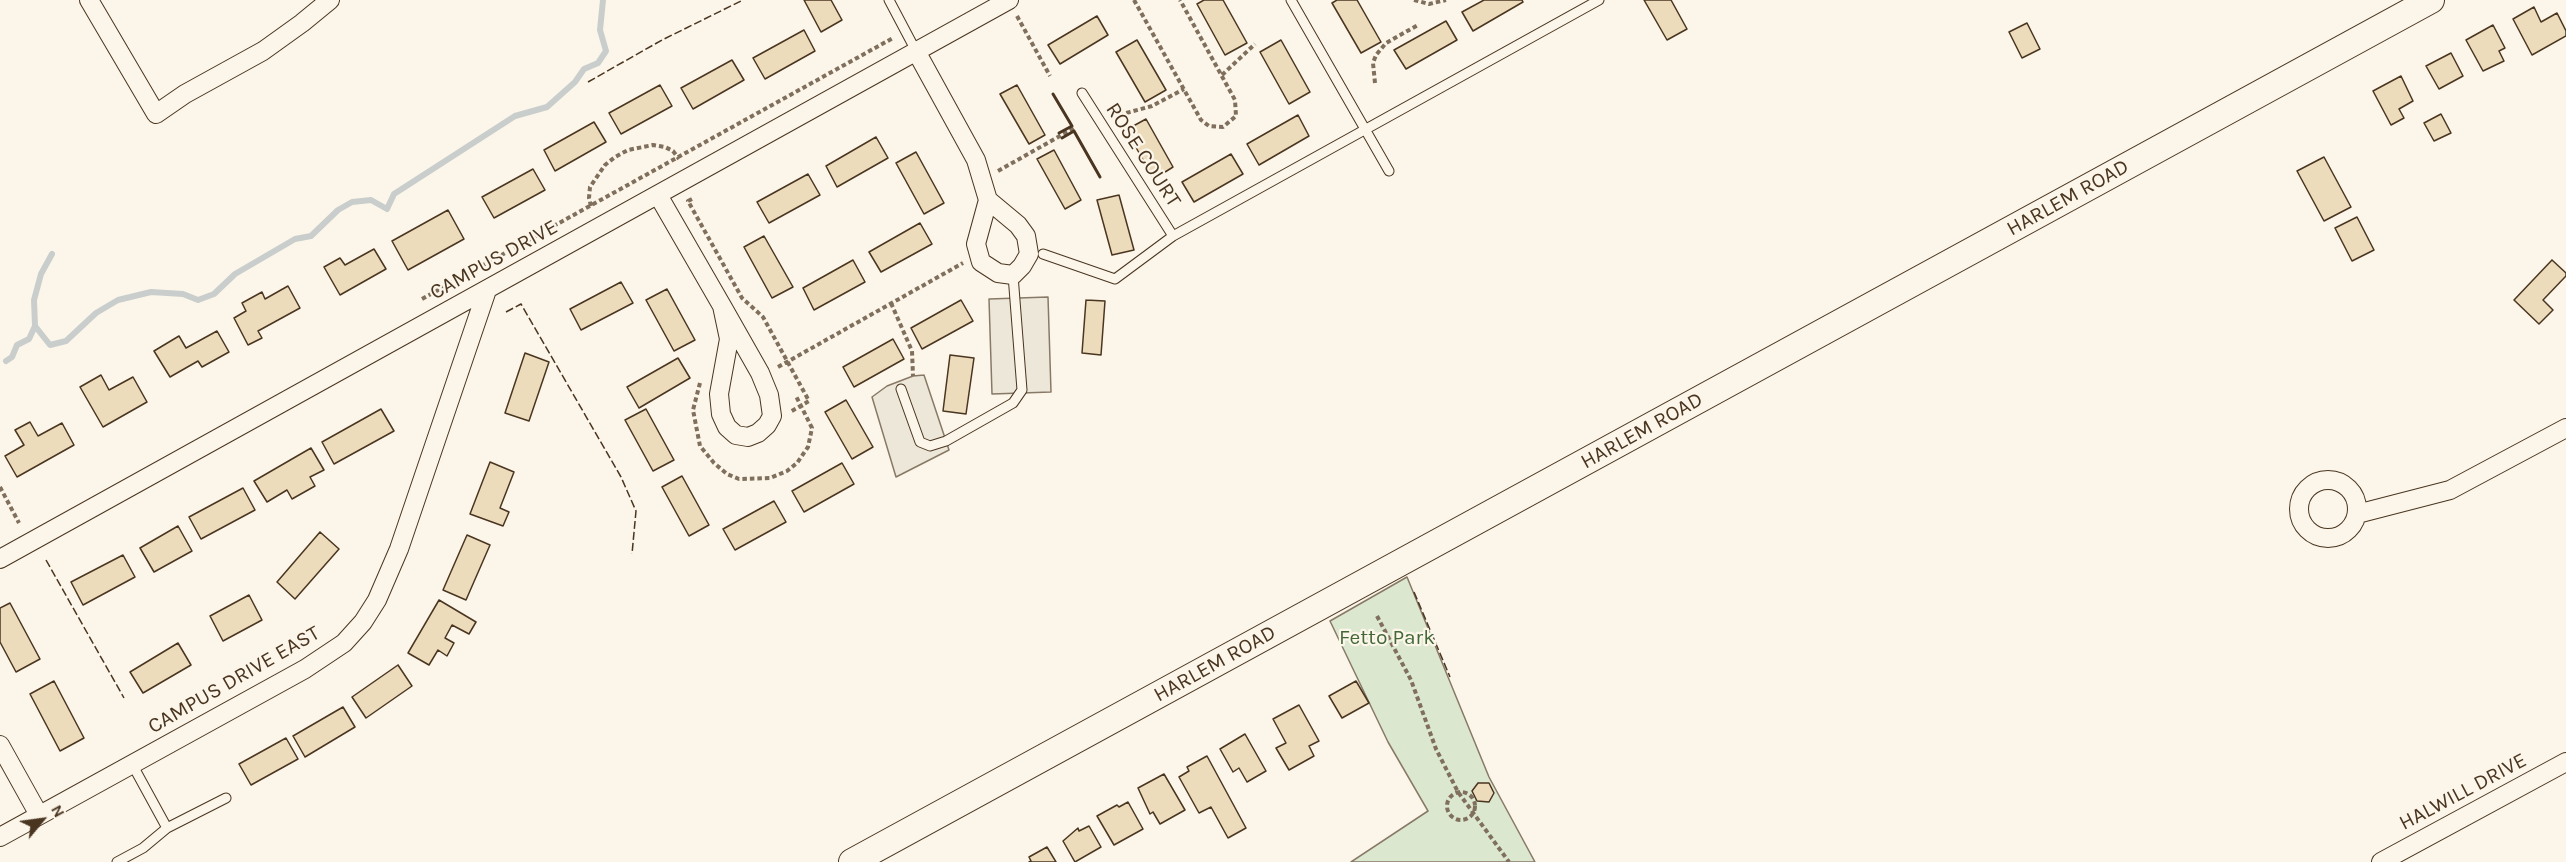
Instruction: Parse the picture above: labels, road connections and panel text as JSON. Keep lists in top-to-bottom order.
{
  "streets": {
    "main road": ["HARLEM ROAD"],
    "street": ["CAMPUS DRIVE", "CAMPUS DRIVE EAST", "HALWILL DRIVE"],
    "lane": ["ROSE COURT"]
  },
  "crossings": [
    ["CAMPUS DRIVE", "CAMPUS DRIVE EAST"]
  ],
  "parks": ["Fetto Park"],
  "north": "top right"
}
